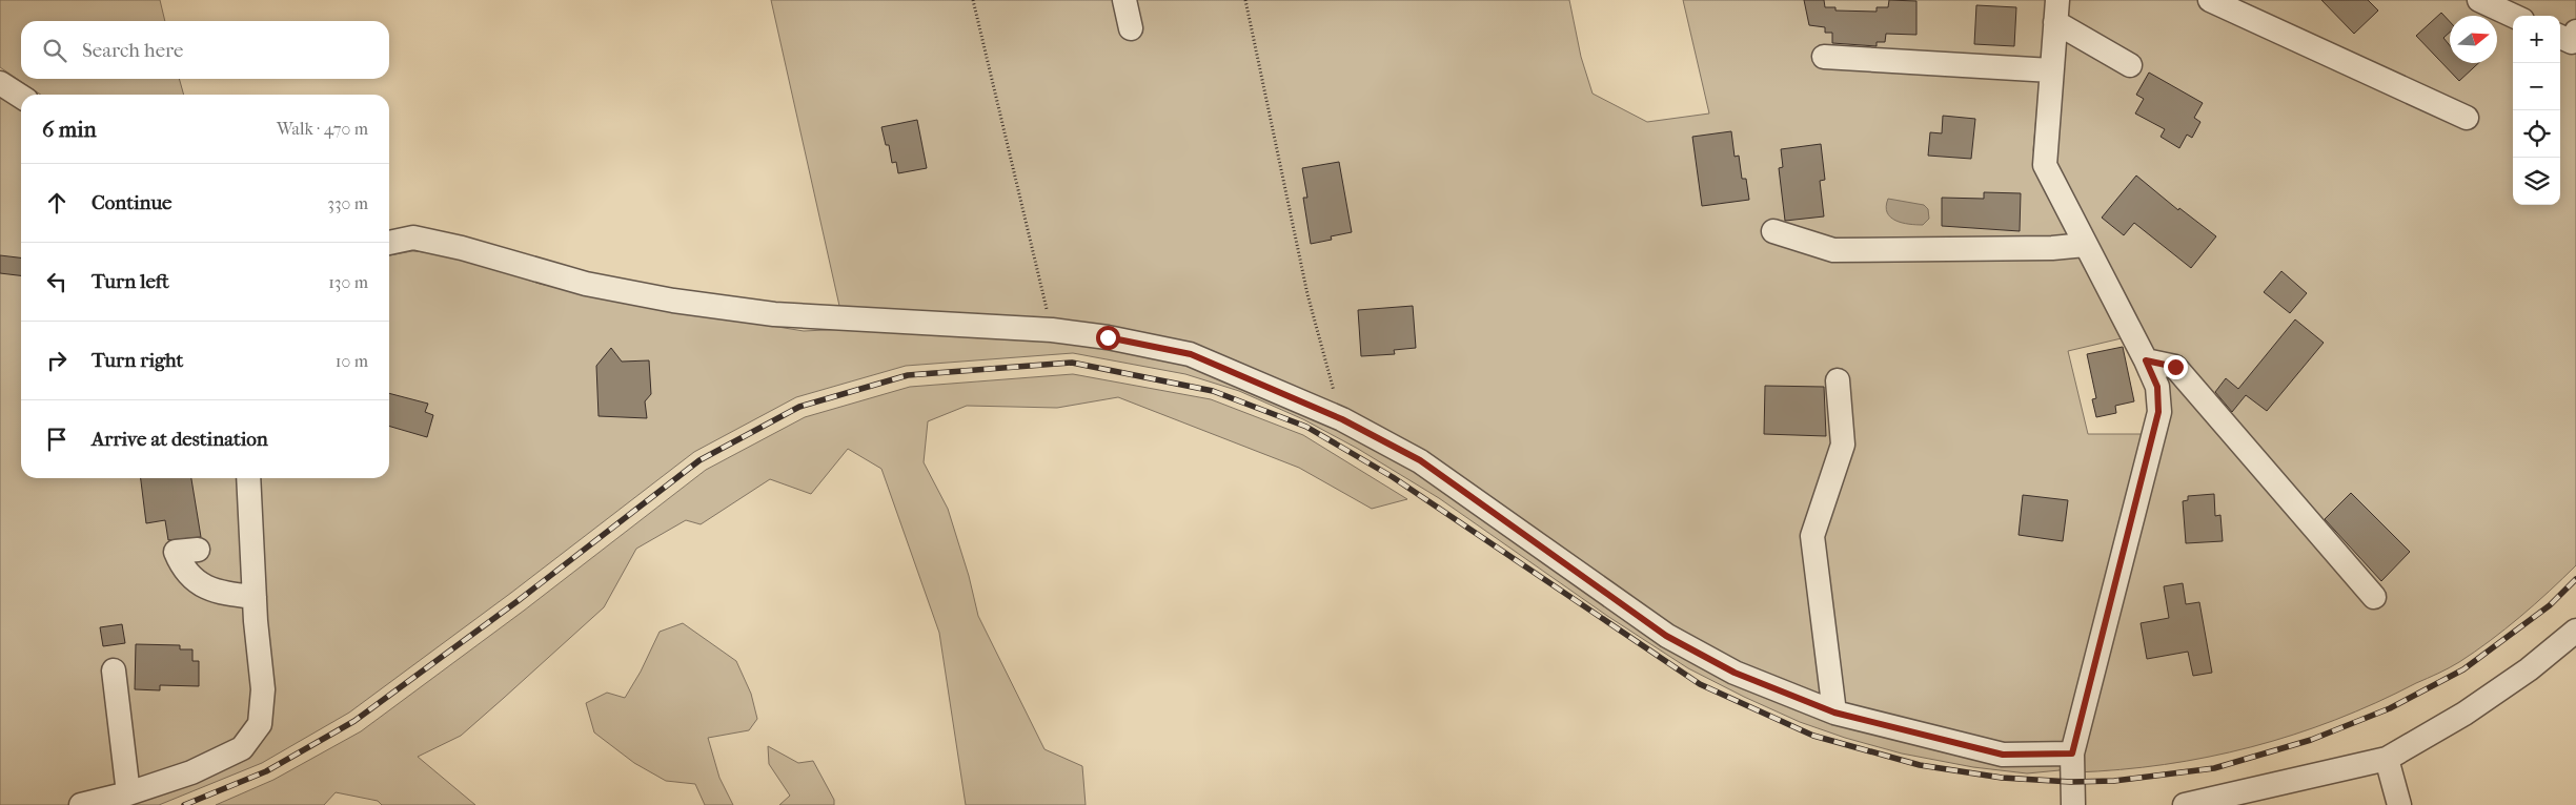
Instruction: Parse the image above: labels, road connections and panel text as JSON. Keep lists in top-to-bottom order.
{
  "north": "right",
  "page": {
    "map_buttons": ["+", "−"],
    "search": "Search here",
    "heading": ["6 min", "Walk · 470 m"],
    "list": [
      ["Continue", "330 m"],
      ["Turn left", "130 m"],
      ["Turn right", "10 m"],
      "Arrive at destination"
    ]
  }
}
